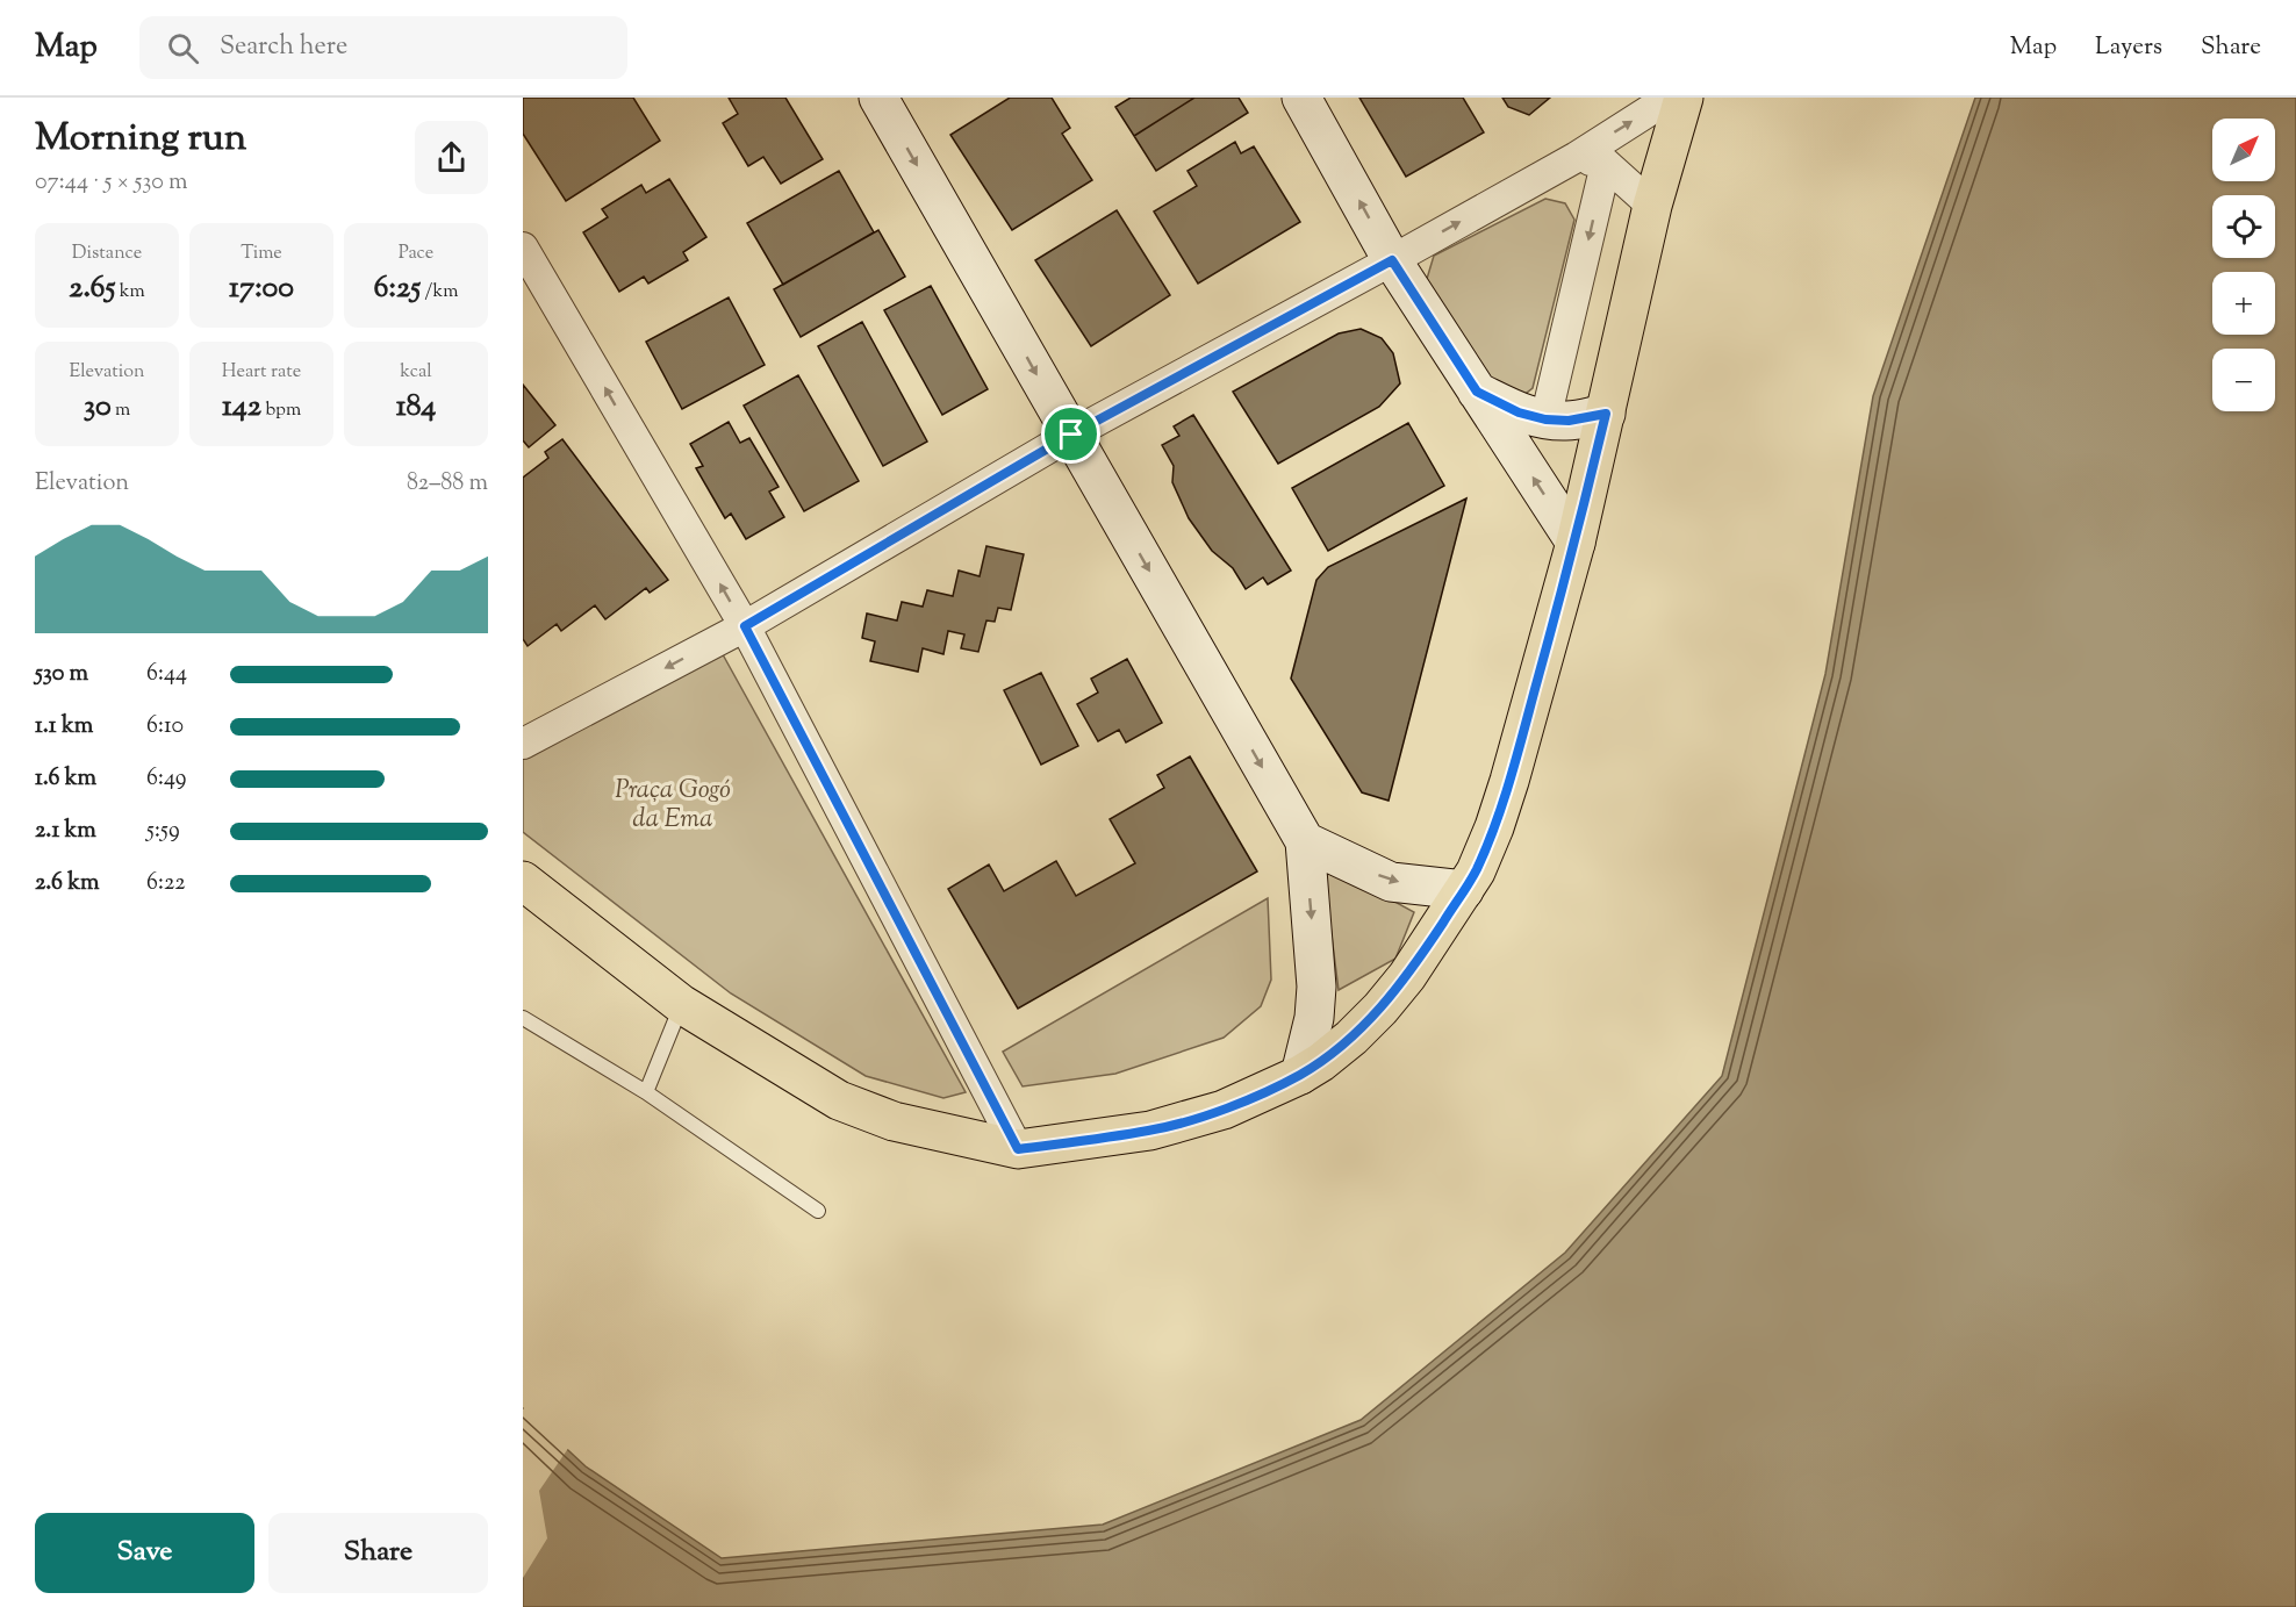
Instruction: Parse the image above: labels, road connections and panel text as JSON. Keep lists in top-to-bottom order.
{
  "parks": ["Praça Gogó da Ema"],
  "north": "top right",
  "page": {
    "header": "Map",
    "search": "Search here",
    "nav": ["Map", "Layers", "Share"],
    "heading": ["Morning run", "07:44 · 5 × 530 m"],
    "map_buttons": ["+", "−"],
    "stats": [
      ["Distance", "2.65 km"],
      ["Time", "17:00"],
      ["Pace", "6:25 /km"],
      ["Elevation", "30 m"],
      ["Heart rate", "142 bpm"],
      ["kcal", "184"]
    ],
    "chart": ["Elevation", "82–88 m"],
    "list": [
      {
        "name": "530 m",
        "note": "6:44"
      },
      {
        "name": "1.1 km",
        "note": "6:10"
      },
      {
        "name": "1.6 km",
        "note": "6:49"
      },
      {
        "name": "2.1 km",
        "note": "5:59"
      },
      {
        "name": "2.6 km",
        "note": "6:22"
      }
    ],
    "buttons": ["Save", "Share"]
  }
}
